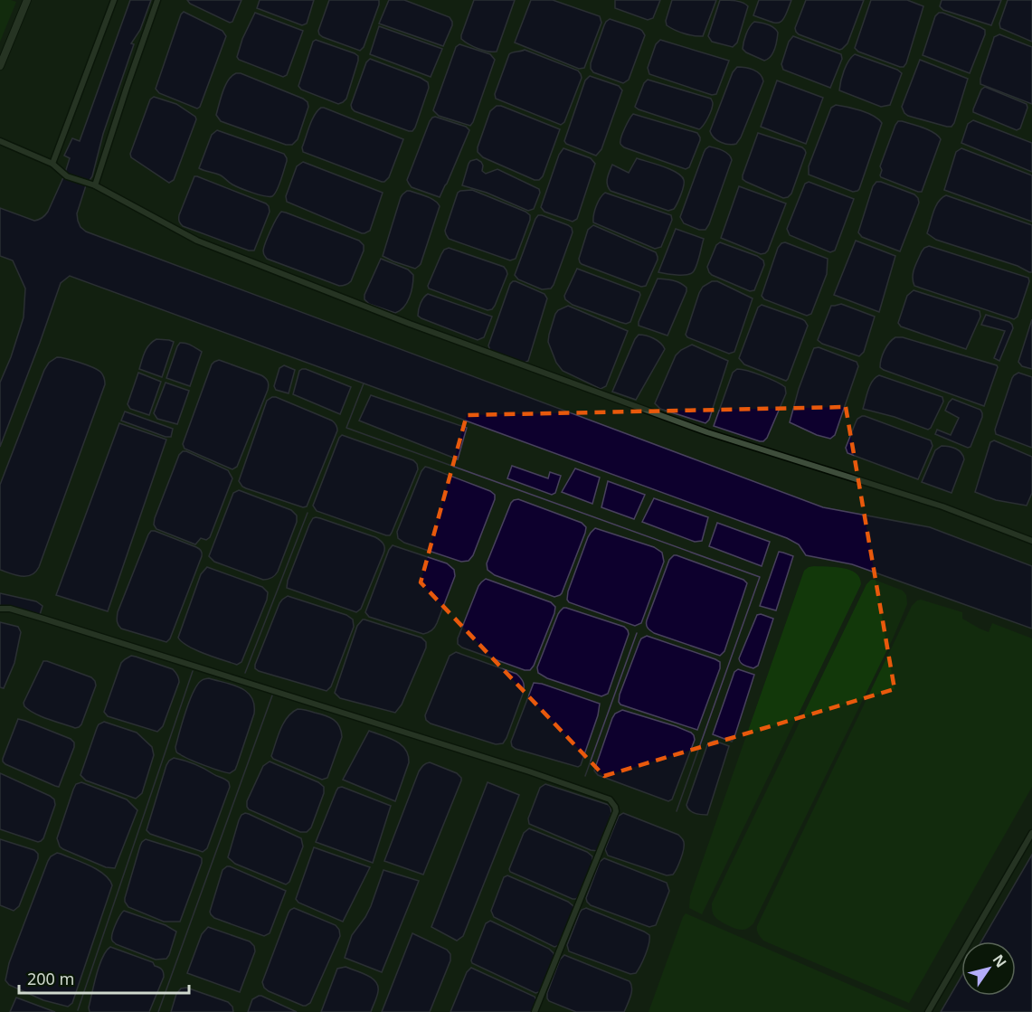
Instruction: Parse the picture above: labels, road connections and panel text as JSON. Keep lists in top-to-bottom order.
{
  "scale_bar": "200 m",
  "north": "top right"
}
